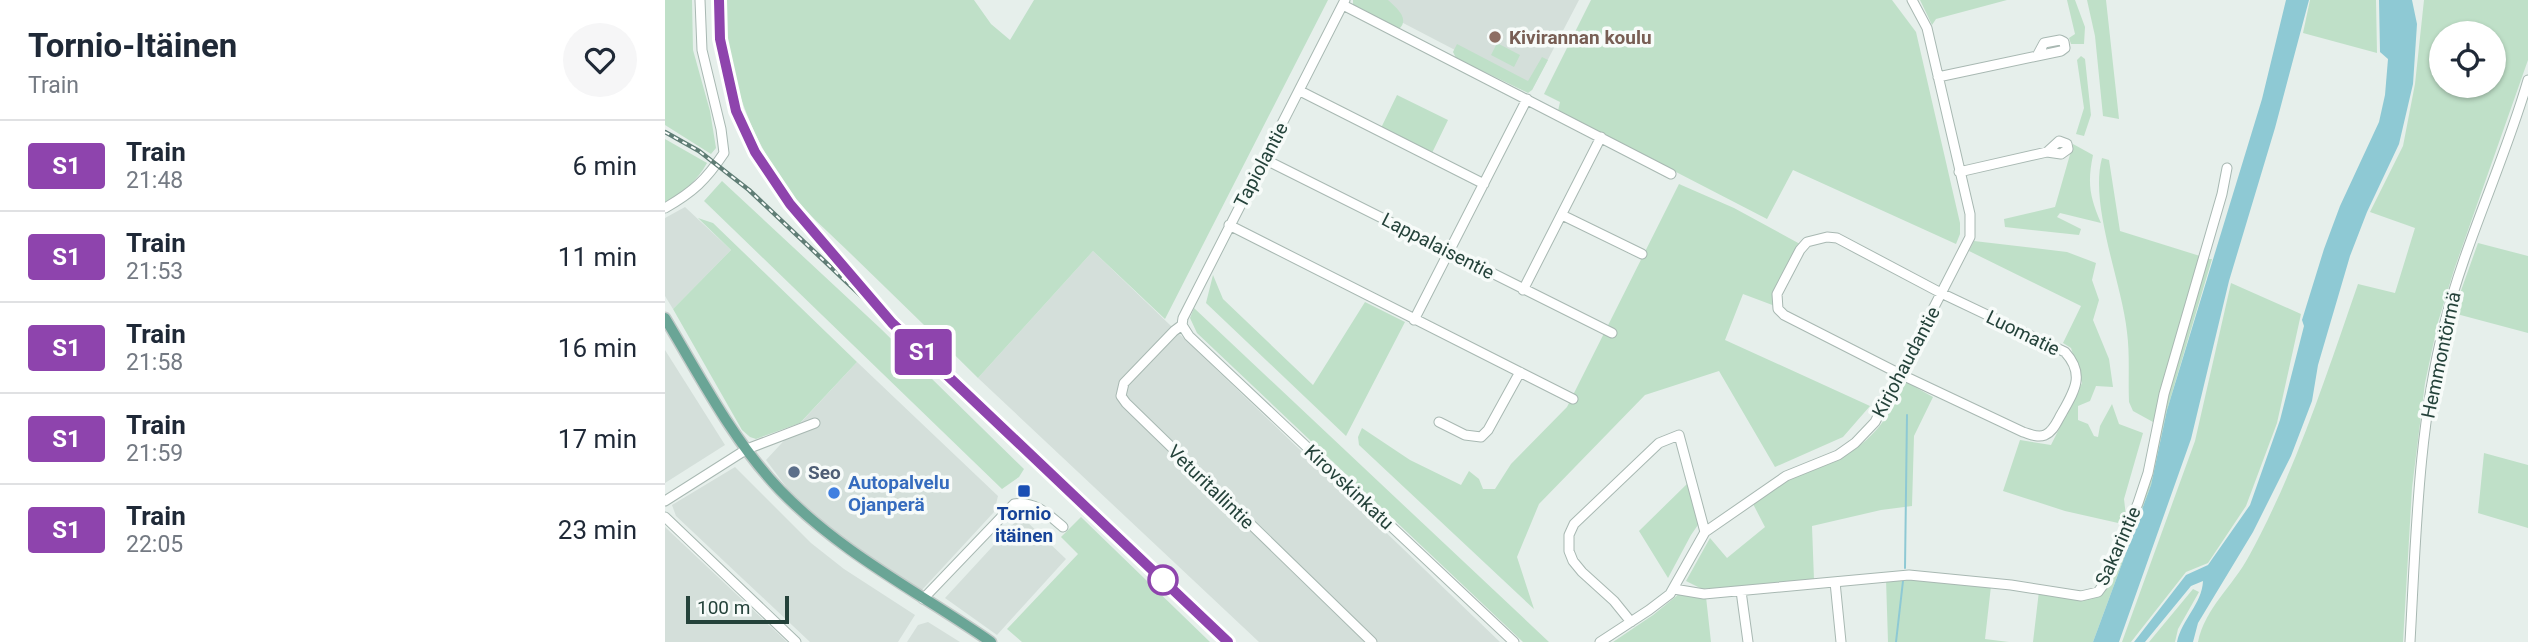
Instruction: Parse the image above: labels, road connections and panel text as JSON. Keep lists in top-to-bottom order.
{
  "streets": {
    "street": [
      "Tapiolantie",
      "Lappalaisentie",
      "Luomatie",
      "Hemmontörmä",
      "Kirjohaudantie",
      "Veturitallintie",
      "Kirovskinkatu",
      "Sakarintie"
    ]
  },
  "crossings": [
    ["Tapiolantie", "Lappalaisentie"],
    ["Tapiolantie", "Veturitallintie"],
    ["Tapiolantie", "Kirovskinkatu"],
    ["Luomatie", "Kirjohaudantie"],
    ["Kirjohaudantie", "Sakarintie"],
    ["Veturitallintie", "Kirovskinkatu"]
  ],
  "places": {
    "other": ["Kivirannan koulu", "Seo", "Autopalvelu Ojanperä"],
    "transit": ["Tornio itäinen"]
  },
  "scale_bar": "100 m",
  "page": {
    "heading": ["Tornio-Itäinen", "Train"],
    "on_map": "S1",
    "list": [
      {
        "mark": "S1",
        "name": "Train",
        "note": "21:48",
        "value": "6 min"
      },
      {
        "mark": "S1",
        "name": "Train",
        "note": "21:53",
        "value": "11 min"
      },
      {
        "mark": "S1",
        "name": "Train",
        "note": "21:58",
        "value": "16 min"
      },
      {
        "mark": "S1",
        "name": "Train",
        "note": "21:59",
        "value": "17 min"
      },
      {
        "mark": "S1",
        "name": "Train",
        "note": "22:05",
        "value": "23 min"
      }
    ],
    "scale": "100 m"
  }
}
